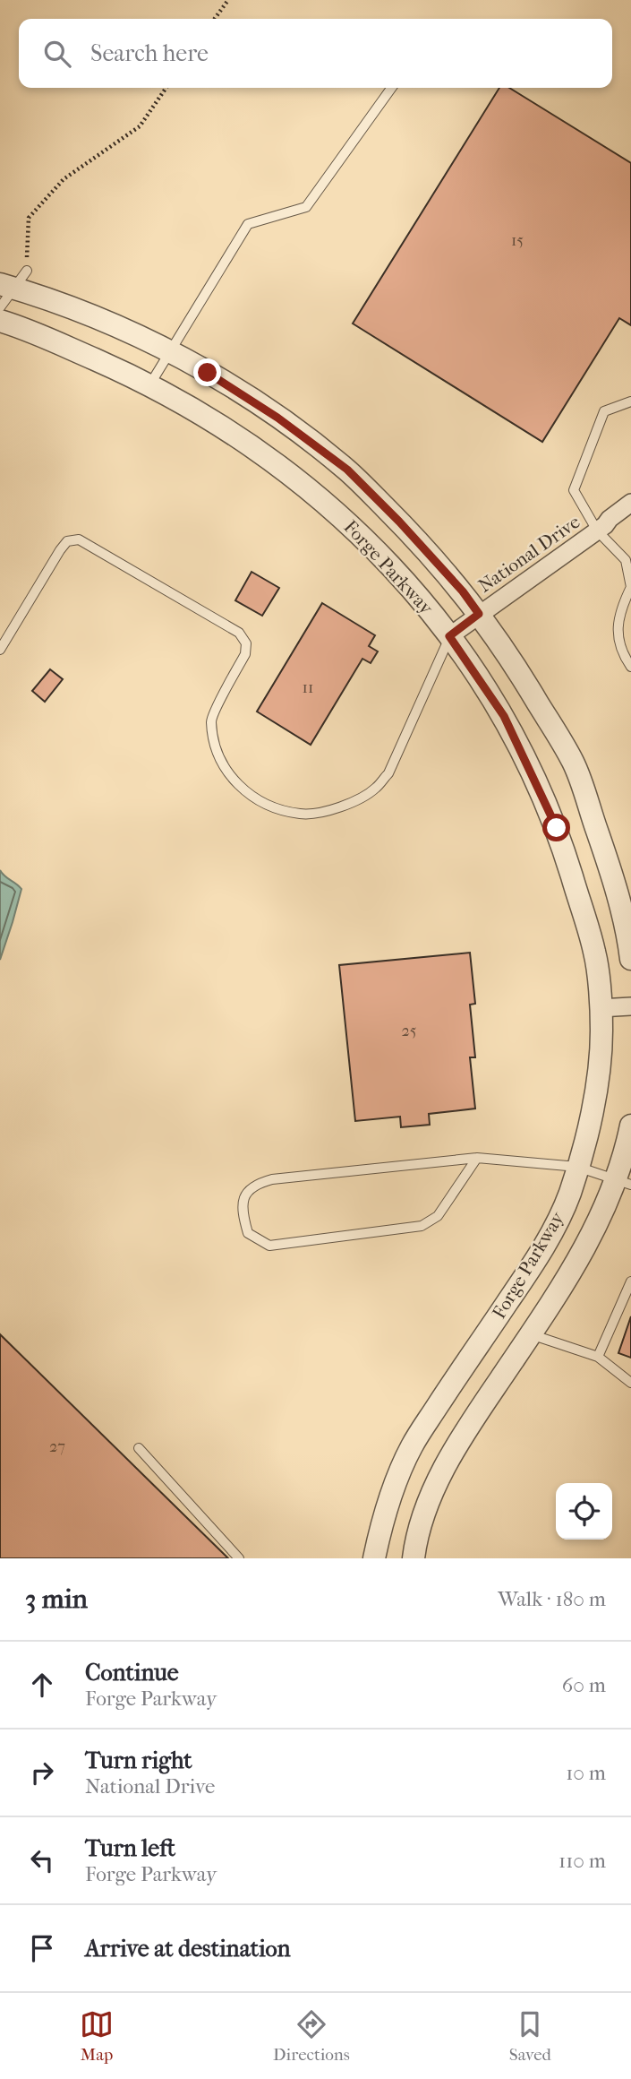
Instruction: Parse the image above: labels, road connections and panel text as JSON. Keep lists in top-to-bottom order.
{
  "streets": {
    "street": ["National Drive", "Forge Parkway"]
  },
  "crossings": [
    ["National Drive", "Forge Parkway"]
  ],
  "house_numbers": [
    "15",
    "11",
    "25",
    "27"
  ],
  "page": {
    "search": "Search here",
    "heading": ["3 min", "Walk · 180 m"],
    "list": [
      ["Continue", "Forge Parkway", "60 m"],
      ["Turn right", "National Drive", "10 m"],
      ["Turn left", "Forge Parkway", "110 m"],
      "Arrive at destination"
    ],
    "nav": ["Map", "Directions", "Saved"]
  }
}
